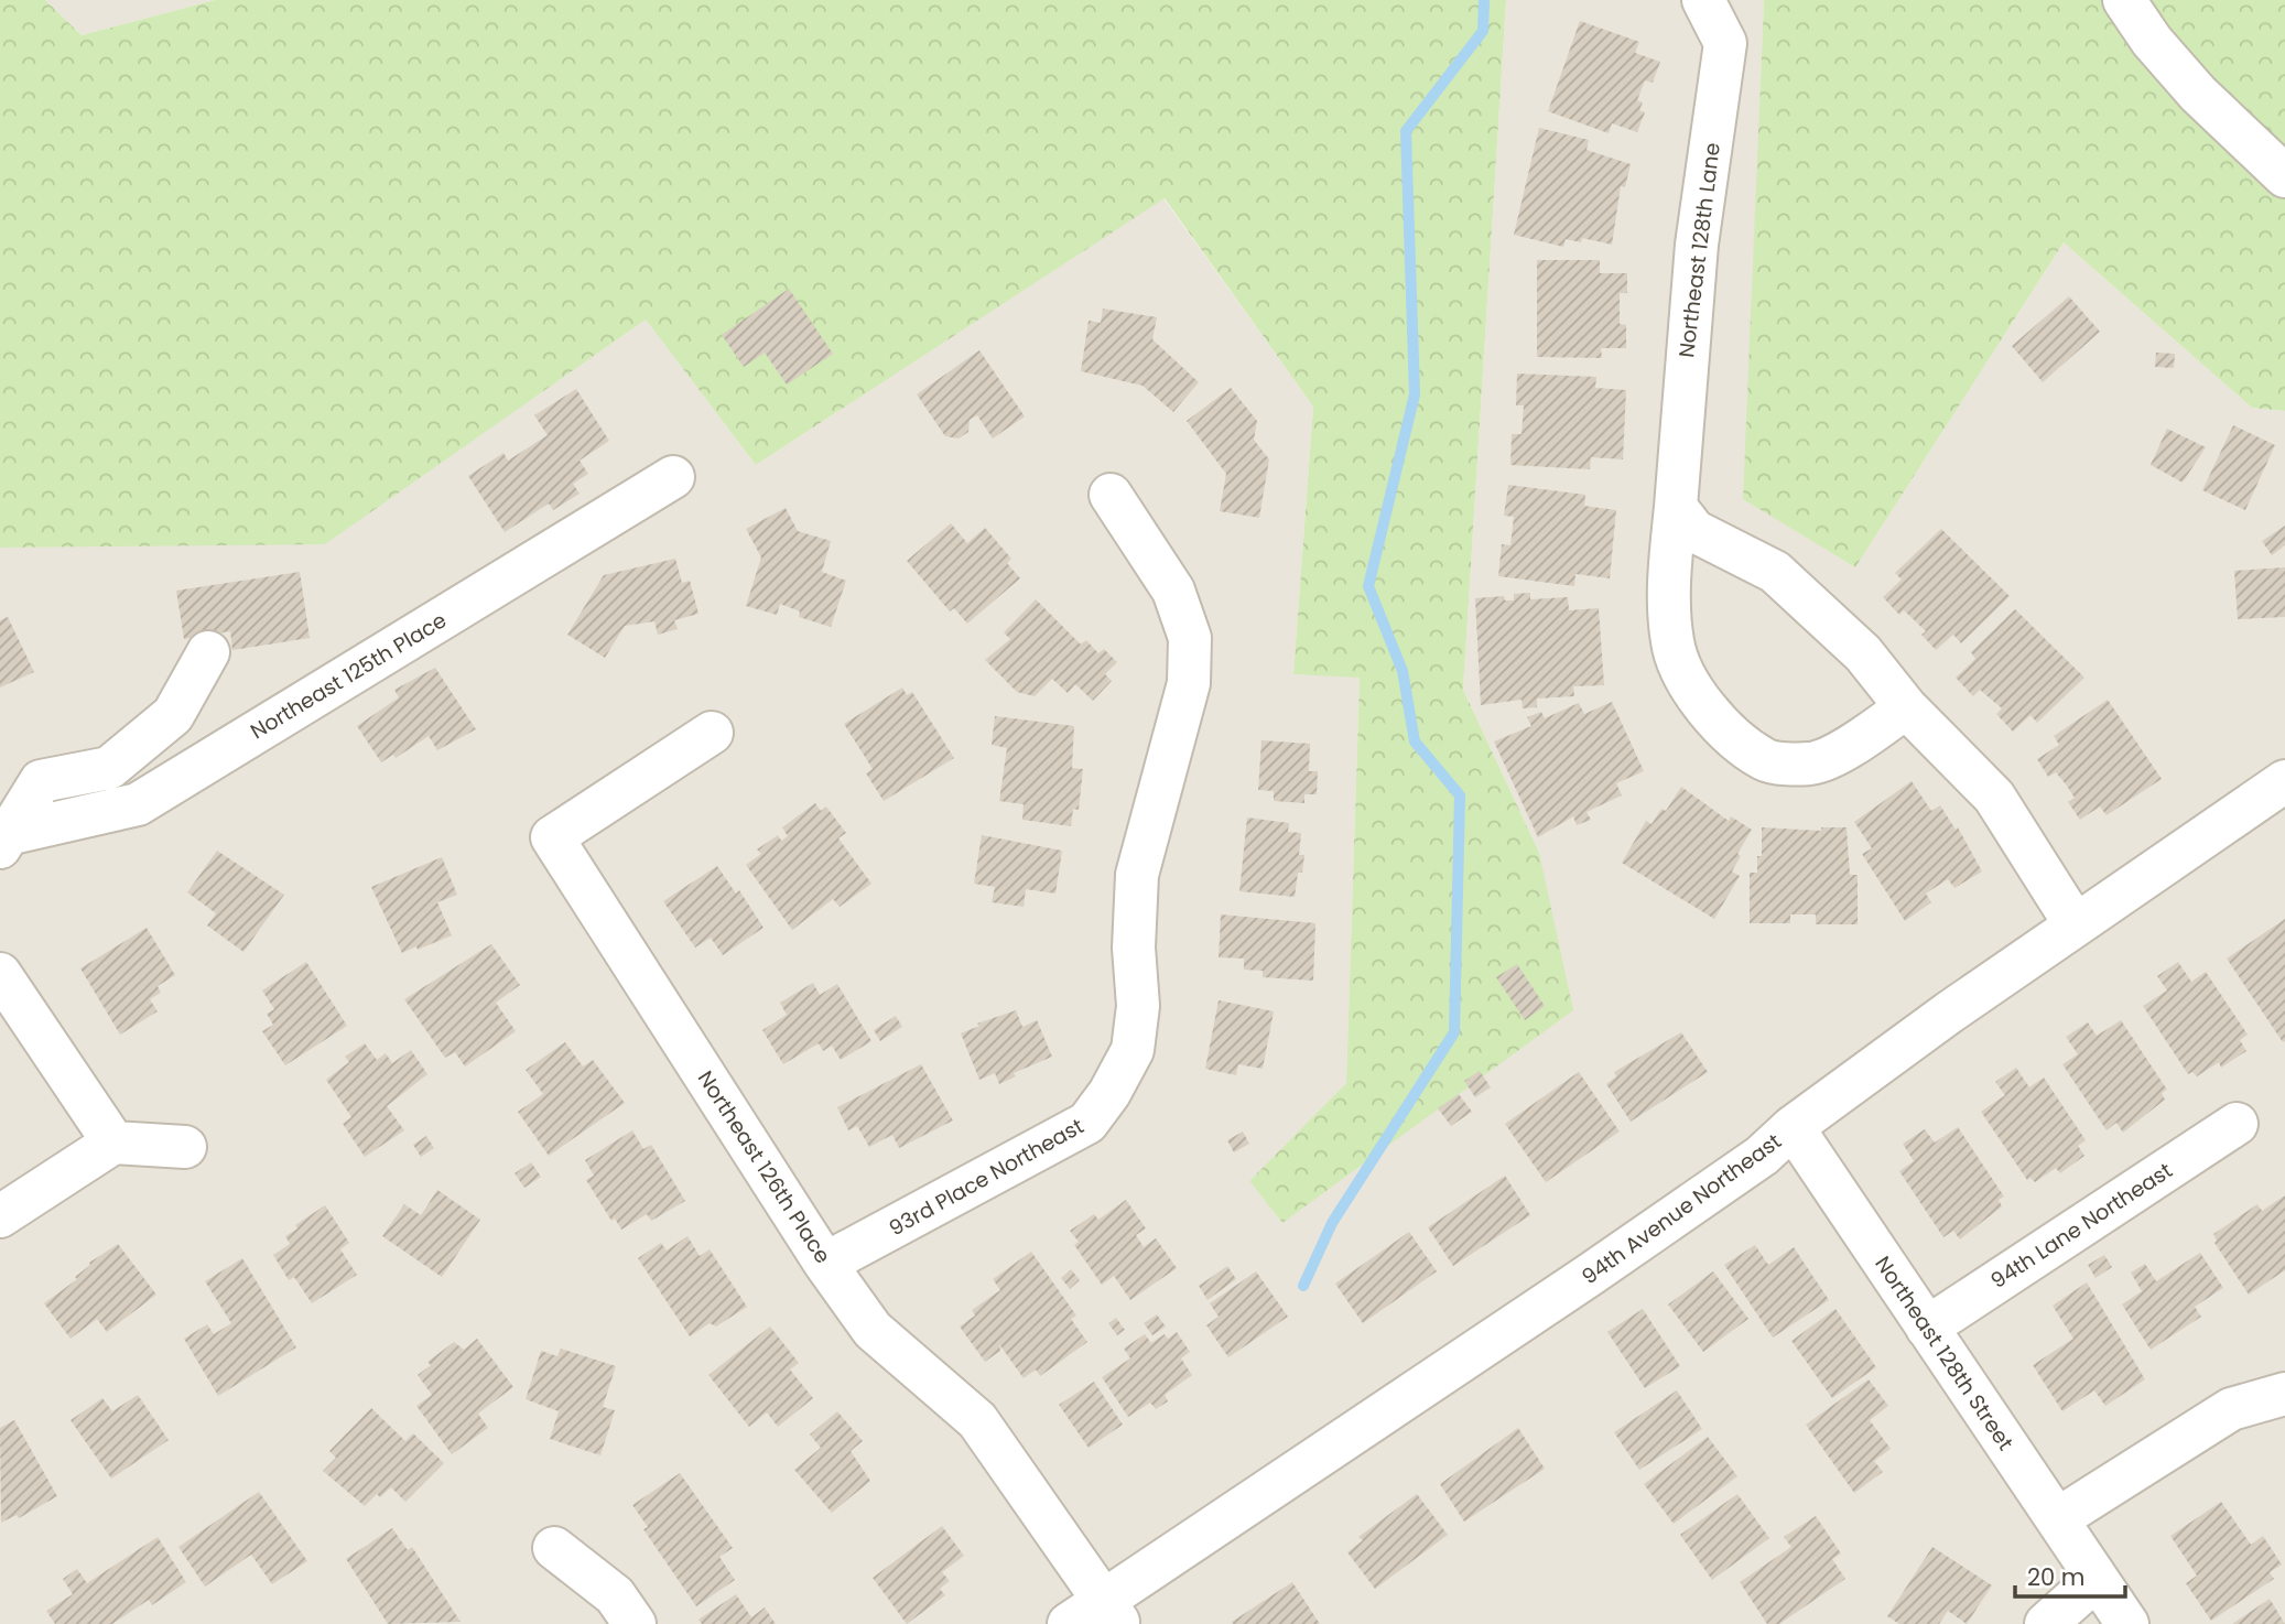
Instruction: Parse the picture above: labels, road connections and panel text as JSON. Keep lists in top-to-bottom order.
{
  "streets": {
    "street": [
      "Northeast 128th Lane",
      "Northeast 125th Place",
      "Northeast 126th Place",
      "93rd Place Northeast",
      "94th Avenue Northeast",
      "94th Lane Northeast",
      "Northeast 128th Street"
    ]
  },
  "crossings": [
    ["Northeast 126th Place", "93rd Place Northeast"],
    ["Northeast 126th Place", "94th Avenue Northeast"],
    ["94th Avenue Northeast", "Northeast 128th Street"],
    ["94th Lane Northeast", "Northeast 128th Street"]
  ],
  "scale_bar": "20 m"
}
